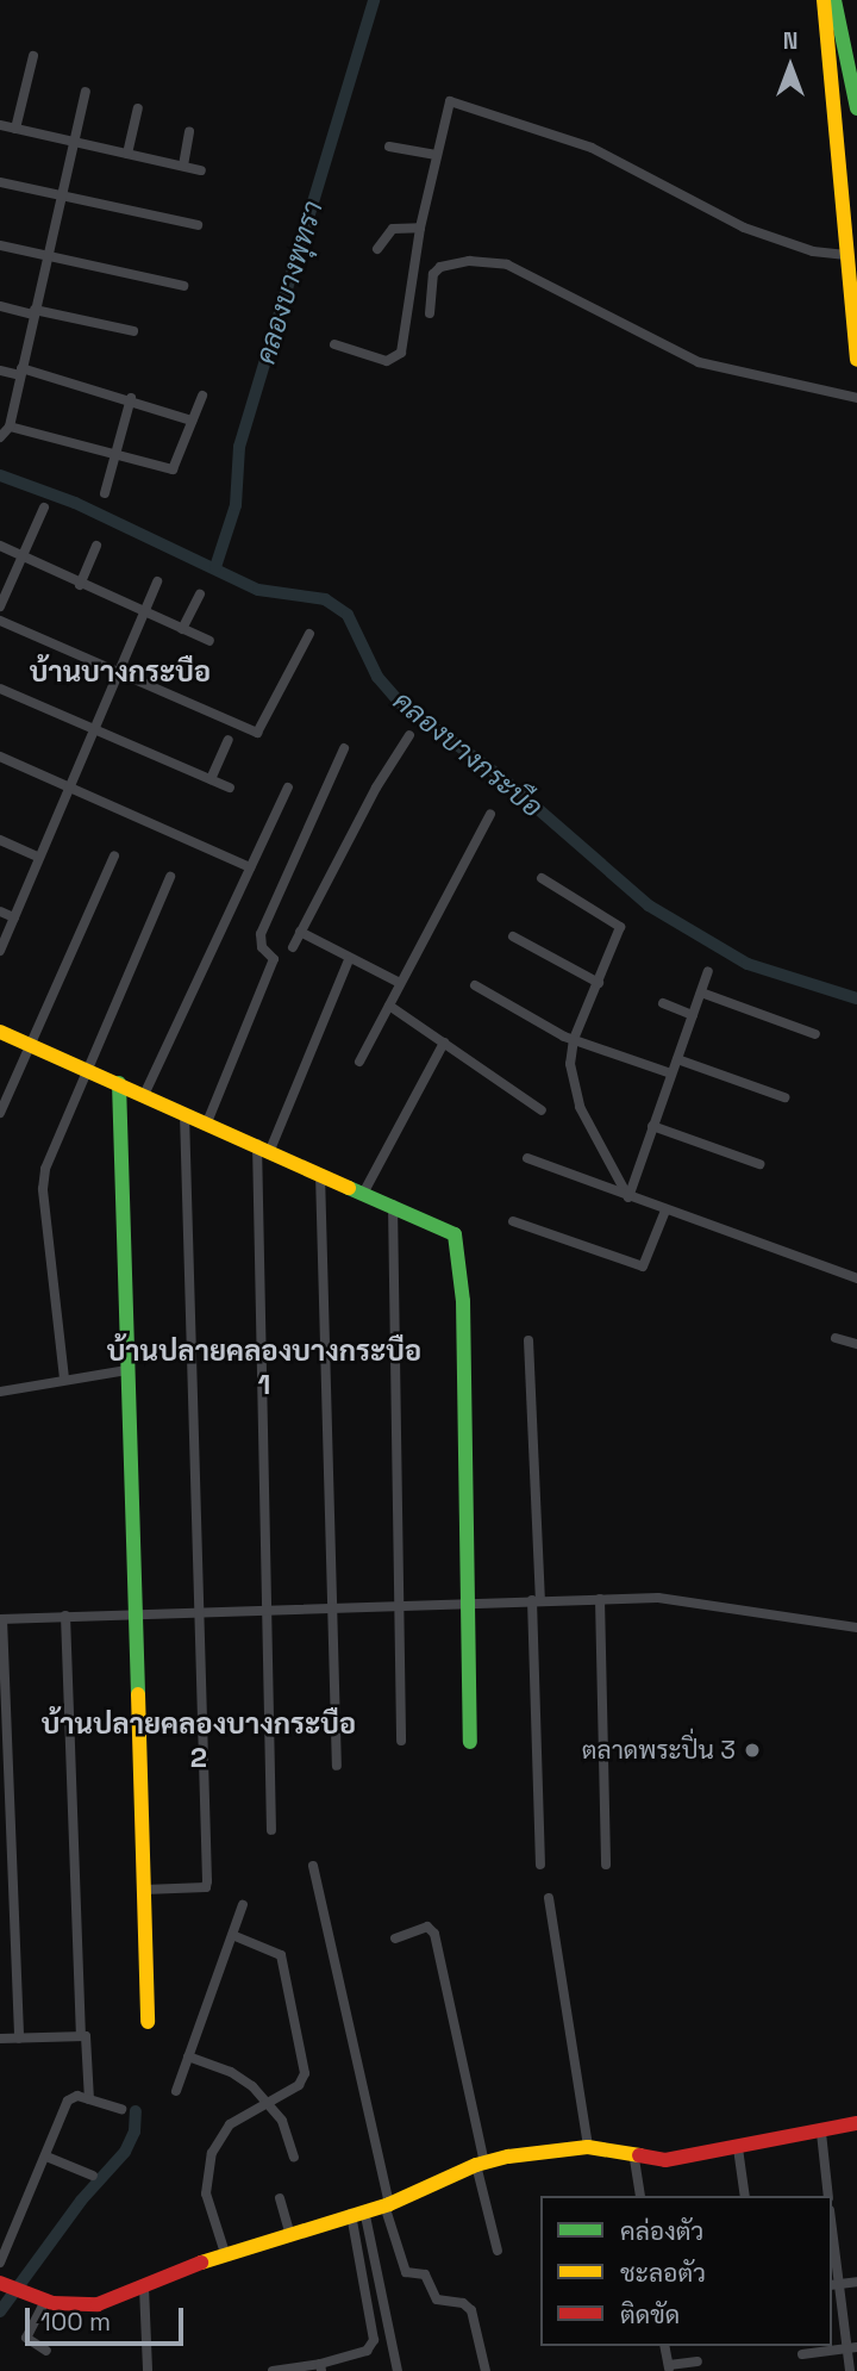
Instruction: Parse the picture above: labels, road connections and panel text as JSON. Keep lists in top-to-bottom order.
{
  "districts": ["บ้านบางกระบือ", "บ้านปลายคลองบางกระบือ 1", "บ้านปลายคลองบางกระบือ 2"],
  "water": ["คลองบางพุทรา", "คลองบางกระบือ"],
  "places": ["ตลาดพระปิ่น 3"],
  "legend": ["คล่องตัว", "ชะลอตัว", "ติดขัด"],
  "scale_bar": "100 m",
  "north": "top"
}
